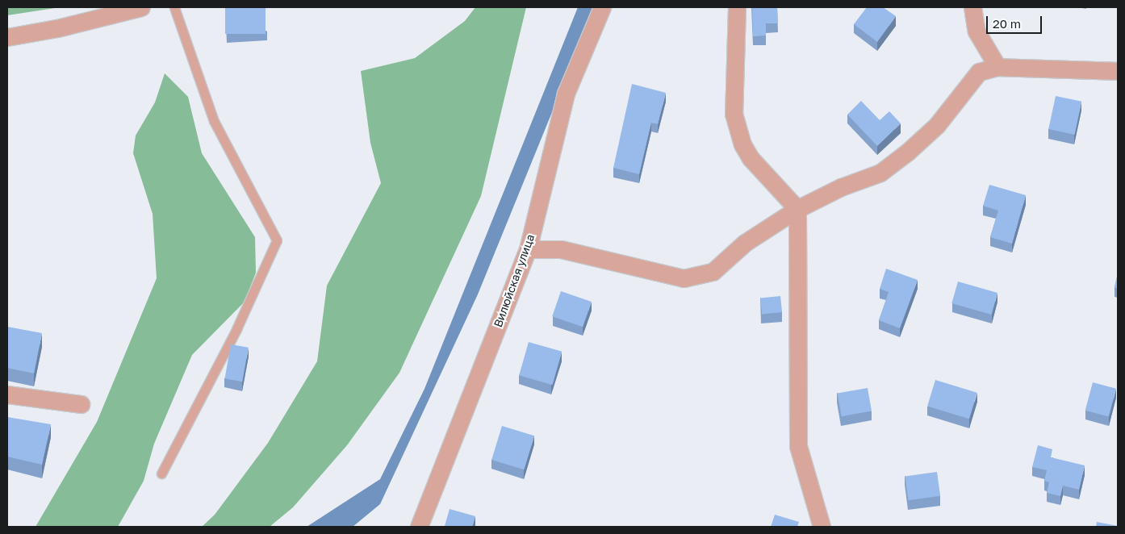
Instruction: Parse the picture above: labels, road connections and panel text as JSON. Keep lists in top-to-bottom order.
{
  "streets": {
    "street": ["Вилюйская улица"]
  },
  "scale_bar": "20 m"
}
